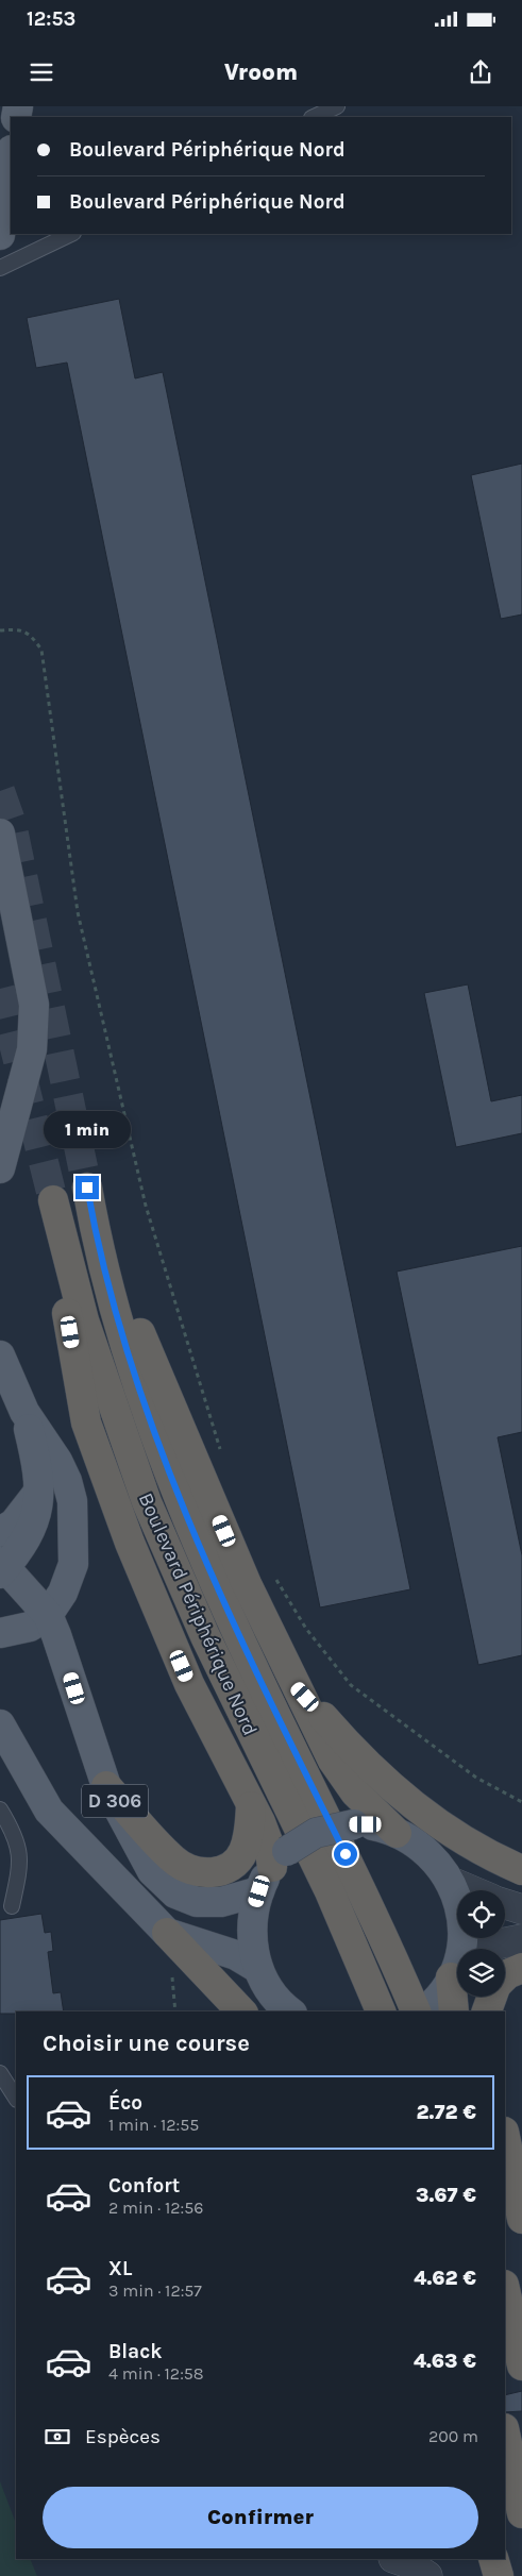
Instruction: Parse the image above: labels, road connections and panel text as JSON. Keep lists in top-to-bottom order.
{
  "streets": {
    "highway": ["Boulevard Périphérique Nord"],
    "main road": ["D 306"]
  },
  "crossings": [
    ["Boulevard Périphérique Nord", "D 306"]
  ],
  "page": {
    "status": "12:53",
    "header": "Vroom",
    "banner": ["Boulevard Périphérique Nord", "Boulevard Périphérique Nord"],
    "bubble": "1 min",
    "heading": "Choisir une course",
    "list": [
      {
        "name": "Éco",
        "note": "1 min · 12:55",
        "value": "2.72 €"
      },
      {
        "name": "Confort",
        "note": "2 min · 12:56",
        "value": "3.67 €"
      },
      {
        "name": "XL",
        "note": "3 min · 12:57",
        "value": "4.62 €"
      },
      {
        "name": "Black",
        "note": "4 min · 12:58",
        "value": "4.63 €"
      }
    ],
    "pay": ["Espèces", "200 m"],
    "buttons": "Confirmer"
  }
}
